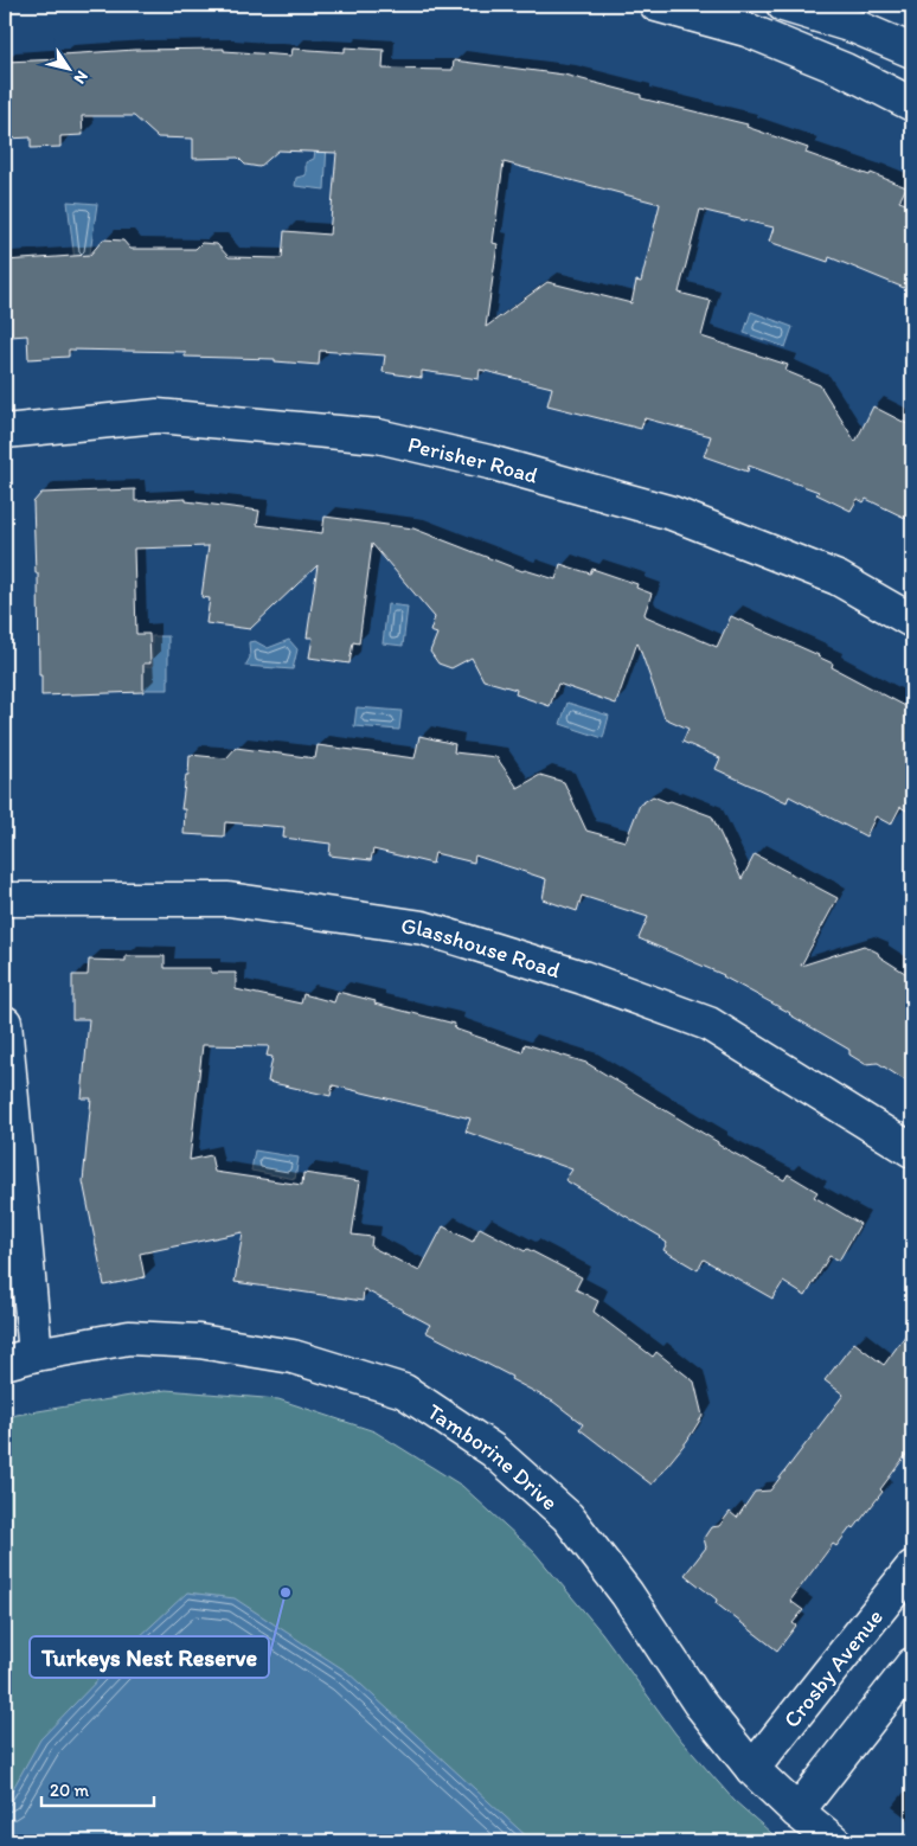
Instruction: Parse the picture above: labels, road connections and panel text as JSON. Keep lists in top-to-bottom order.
{
  "streets": {
    "street": [
      "Perisher Road",
      "Glasshouse Road",
      "Tamborine Drive",
      "Crosby Avenue"
    ]
  },
  "crossings": [
    ["Tamborine Drive", "Crosby Avenue"]
  ],
  "places": ["Turkeys Nest Reserve"],
  "scale_bar": "20 m",
  "north": "bottom right"
}
